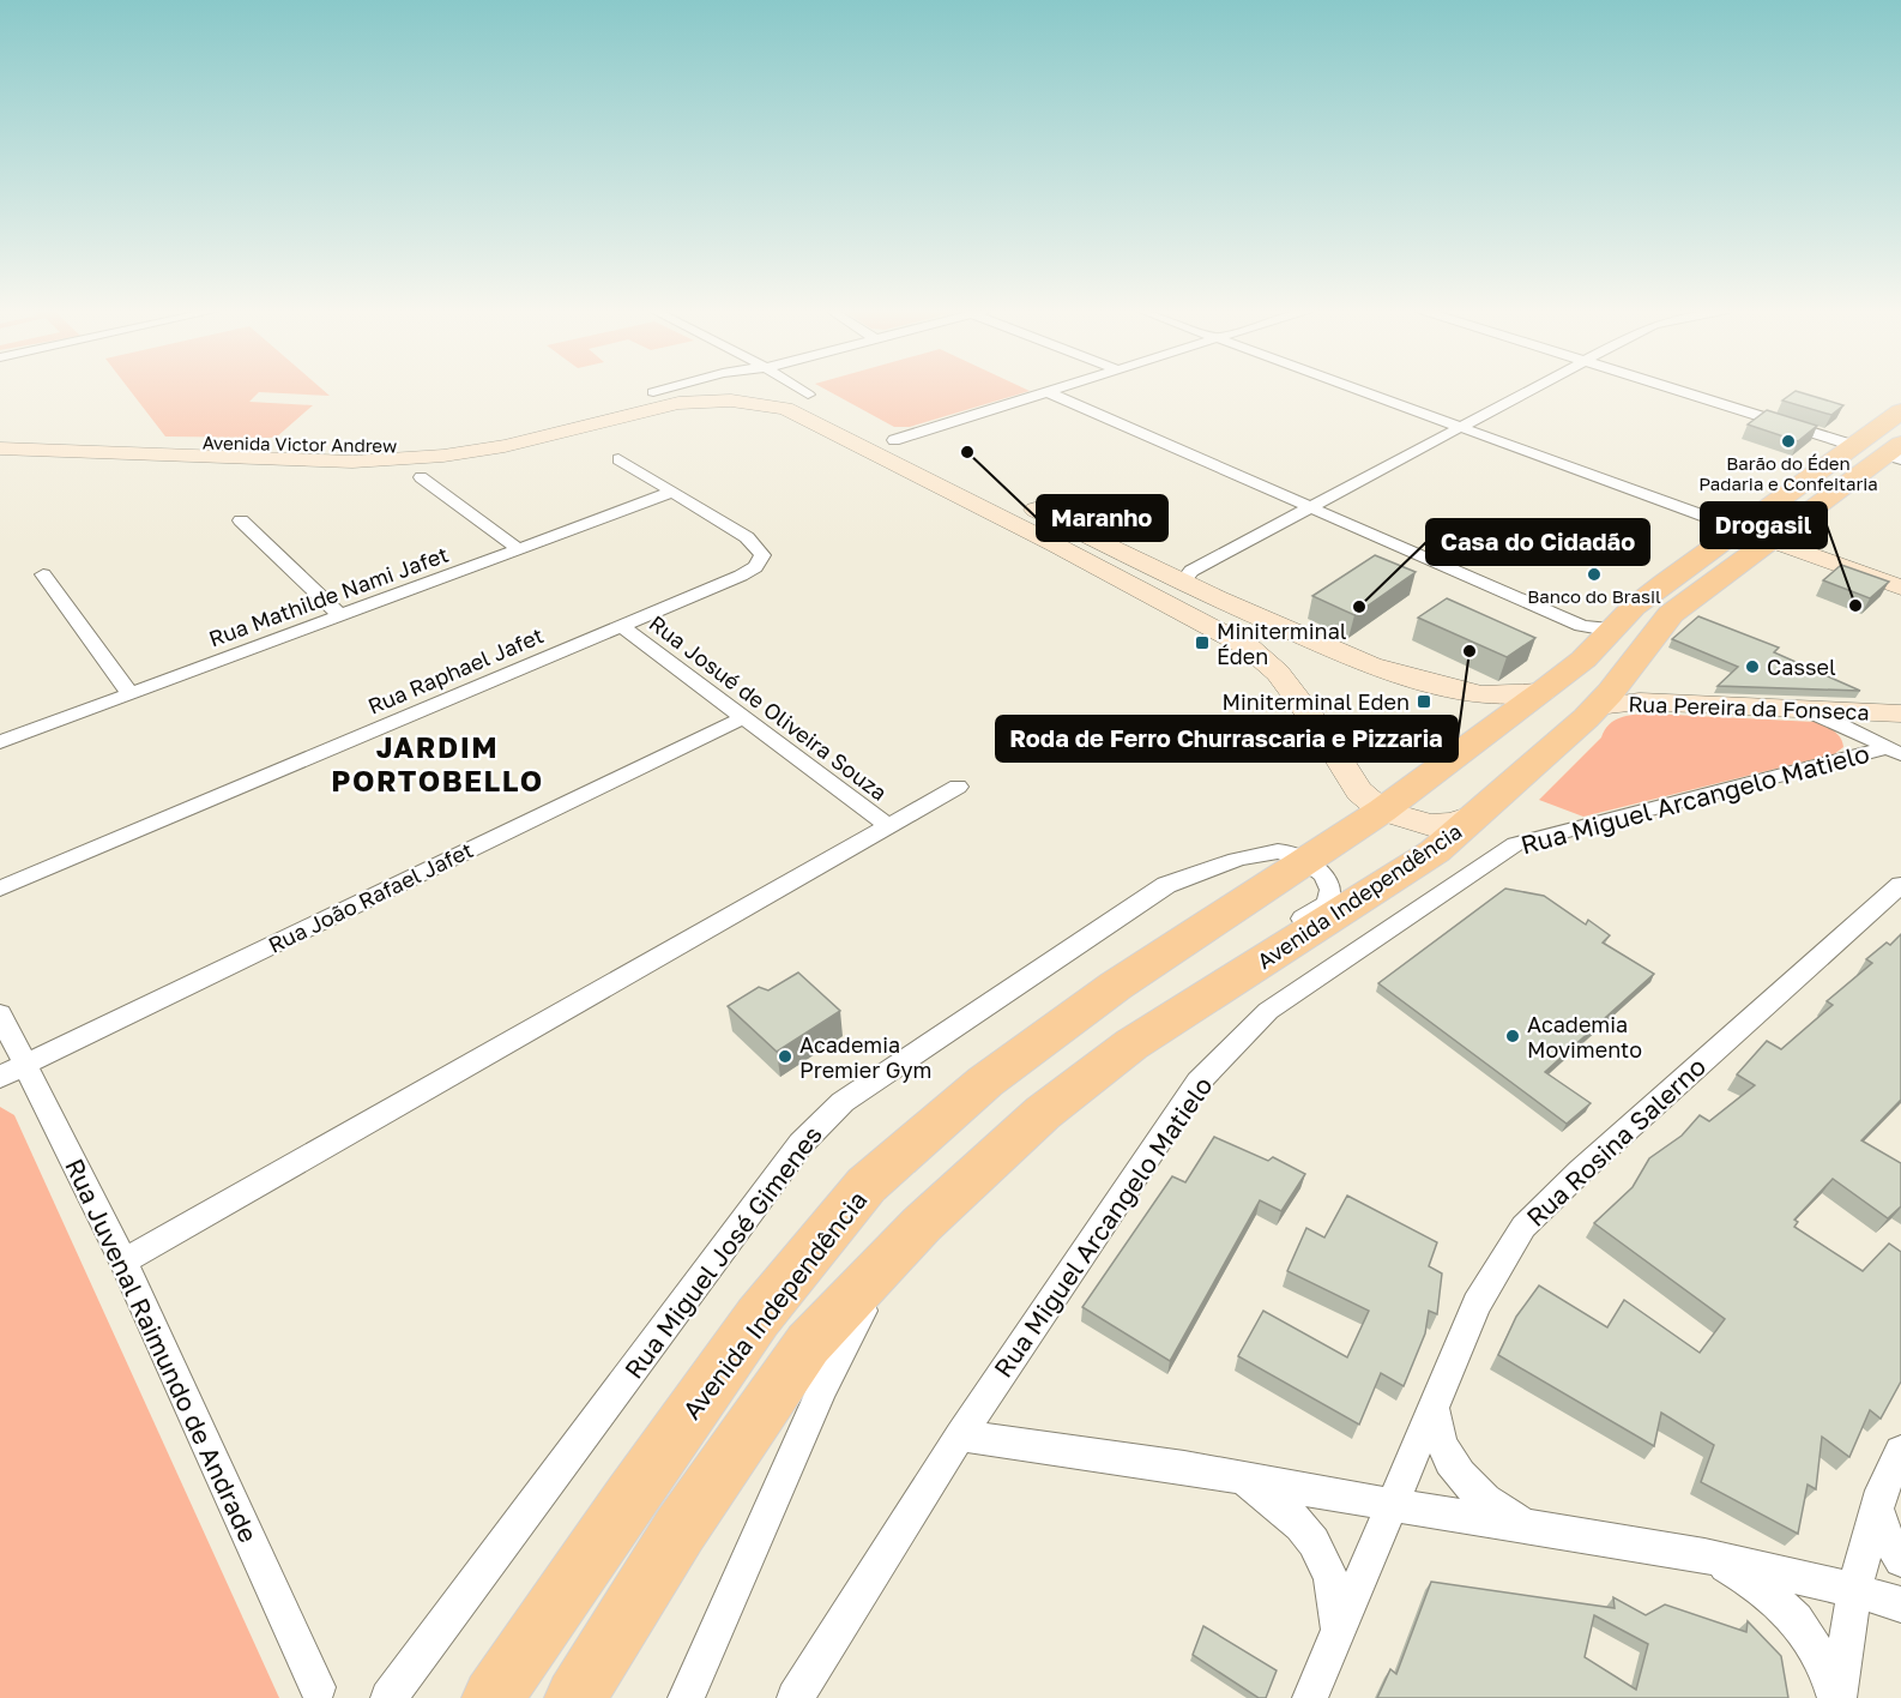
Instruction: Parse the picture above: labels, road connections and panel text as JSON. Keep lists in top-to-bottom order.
{
  "streets": {
    "main road": ["Avenida Victor Andrew", "Rua Pereira da Fonseca", "Avenida Independência"],
    "street": [
      "Rua Mathilde Nami Jafet",
      "Rua Raphael Jafet",
      "Rua Josué de Oliveira Souza",
      "Rua Miguel Arcangelo Matielo",
      "Rua João Rafael Jafet",
      "Rua Rosina Salerno",
      "Rua Miguel José Gimenes",
      "Rua Juvenal Raimundo de Andrade"
    ]
  },
  "crossings": [
    ["Rua Mathilde Nami Jafet", "Rua Raphael Jafet"],
    ["Rua Raphael Jafet", "Rua Josué de Oliveira Souza"],
    ["Rua Josué de Oliveira Souza", "Rua João Rafael Jafet"],
    ["Rua Pereira da Fonseca", "Avenida Independência"],
    ["Avenida Independência", "Rua Miguel José Gimenes"],
    ["Rua João Rafael Jafet", "Rua Juvenal Raimundo de Andrade"]
  ],
  "districts": ["JARDIM PORTOBELLO"],
  "places": {
    "other": [
      "Barão do Éden Padaria e Confeitaria",
      "Maranho",
      "Banco do Brasil",
      "Drogasil",
      "Casa do Cidadão",
      "Roda de Ferro Churrascaria e Pizzaria",
      "Cassel",
      "Academia Movimento",
      "Academia Premier Gym"
    ],
    "transit": ["Miniterminal Éden", "Miniterminal Eden"]
  }
}
